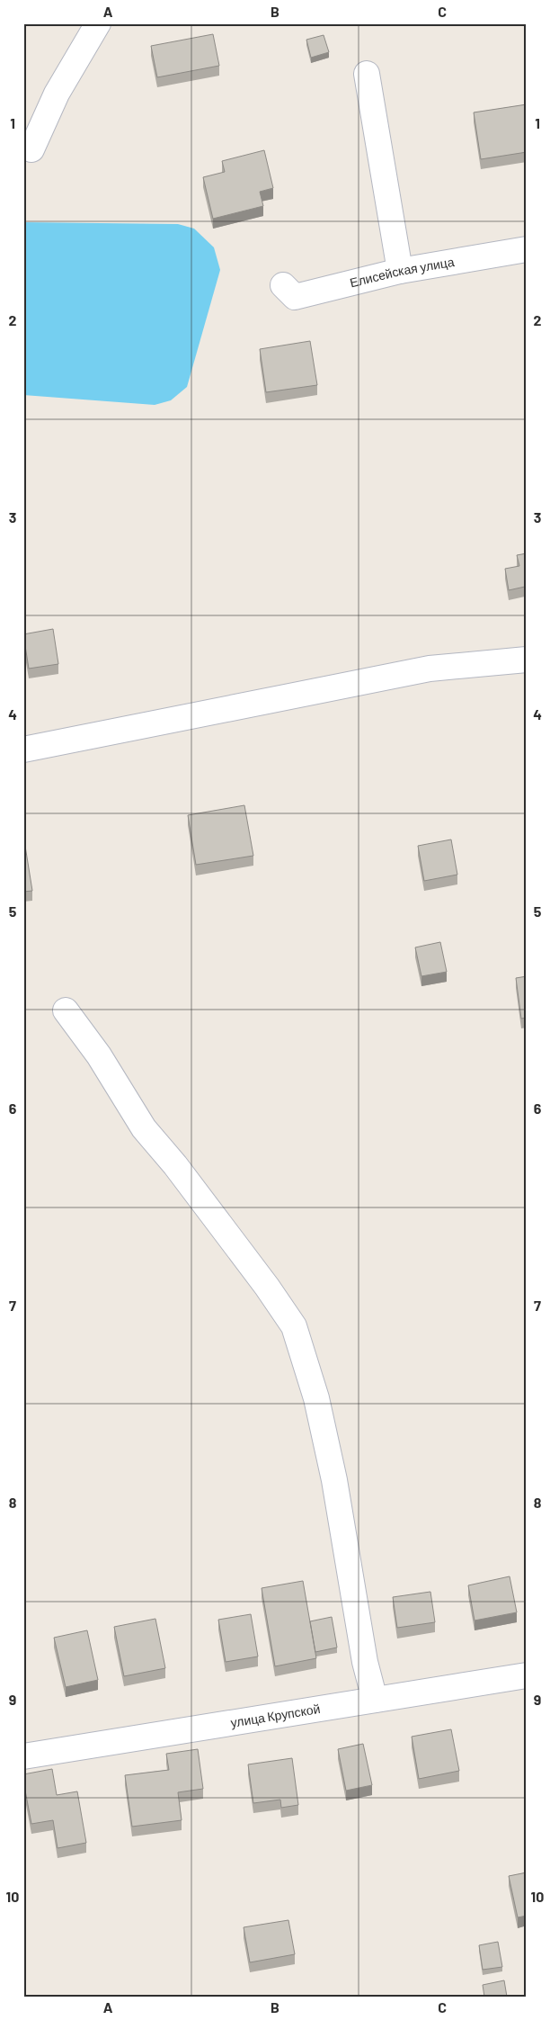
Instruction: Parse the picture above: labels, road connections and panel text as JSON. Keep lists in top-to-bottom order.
{
  "streets": {
    "street": ["Елисейская улица", "улица Крупской"]
  },
  "grid": {
    "columns": ["A", "B", "C"],
    "rows": [
      "1",
      "2",
      "3",
      "4",
      "5",
      "6",
      "7",
      "8",
      "9",
      "10"
    ]
  }
}
